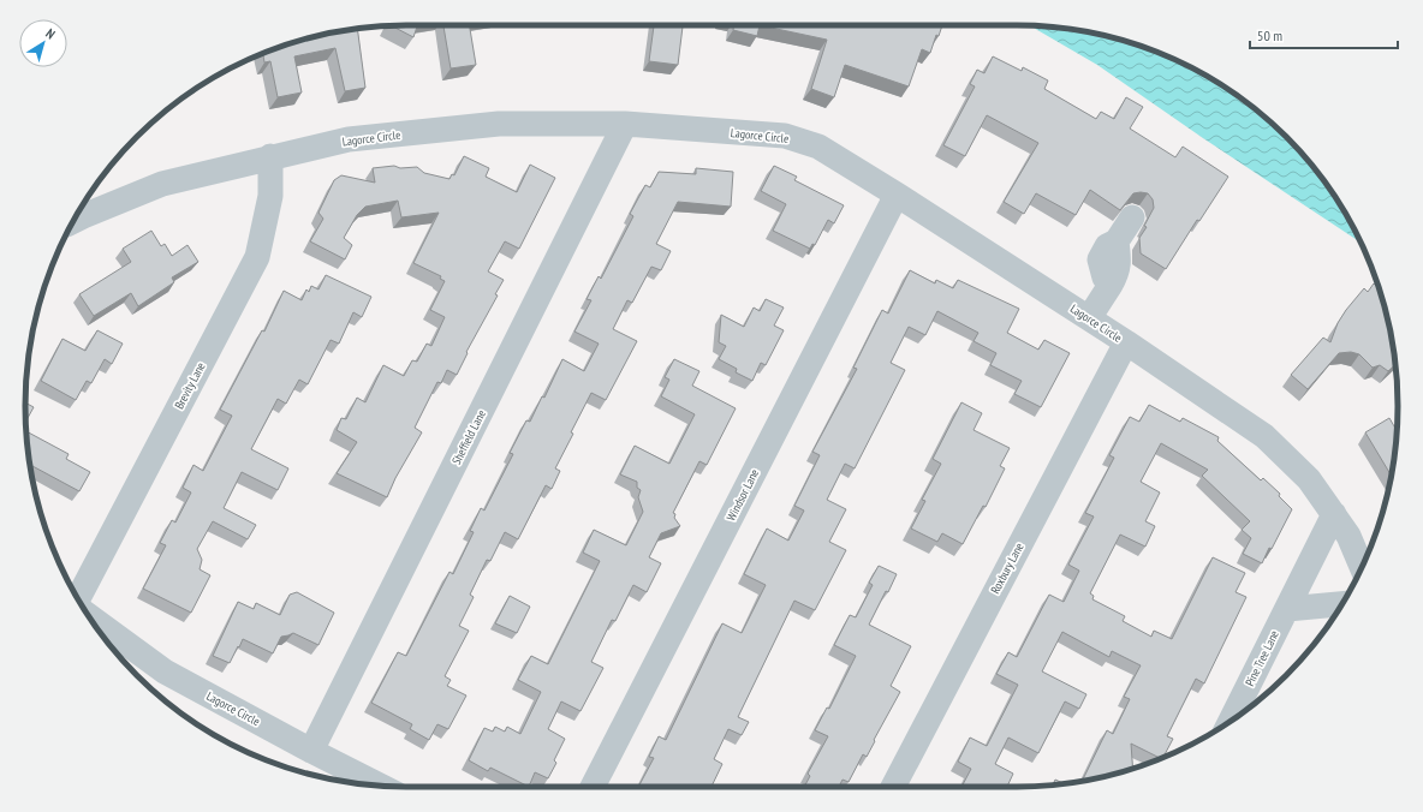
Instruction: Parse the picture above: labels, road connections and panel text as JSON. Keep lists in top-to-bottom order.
{
  "streets": {
    "street": [
      "Lagorce Circle",
      "Brevity Lane",
      "Sheffield Lane",
      "Windsor Lane",
      "Roxbury Lane",
      "Pine Tree Lane"
    ]
  },
  "crossings": [
    ["Lagorce Circle", "Brevity Lane"],
    ["Lagorce Circle", "Sheffield Lane"],
    ["Lagorce Circle", "Windsor Lane"],
    ["Lagorce Circle", "Roxbury Lane"],
    ["Lagorce Circle", "Pine Tree Lane"]
  ],
  "scale_bar": "50 m",
  "north": "top right"
}
